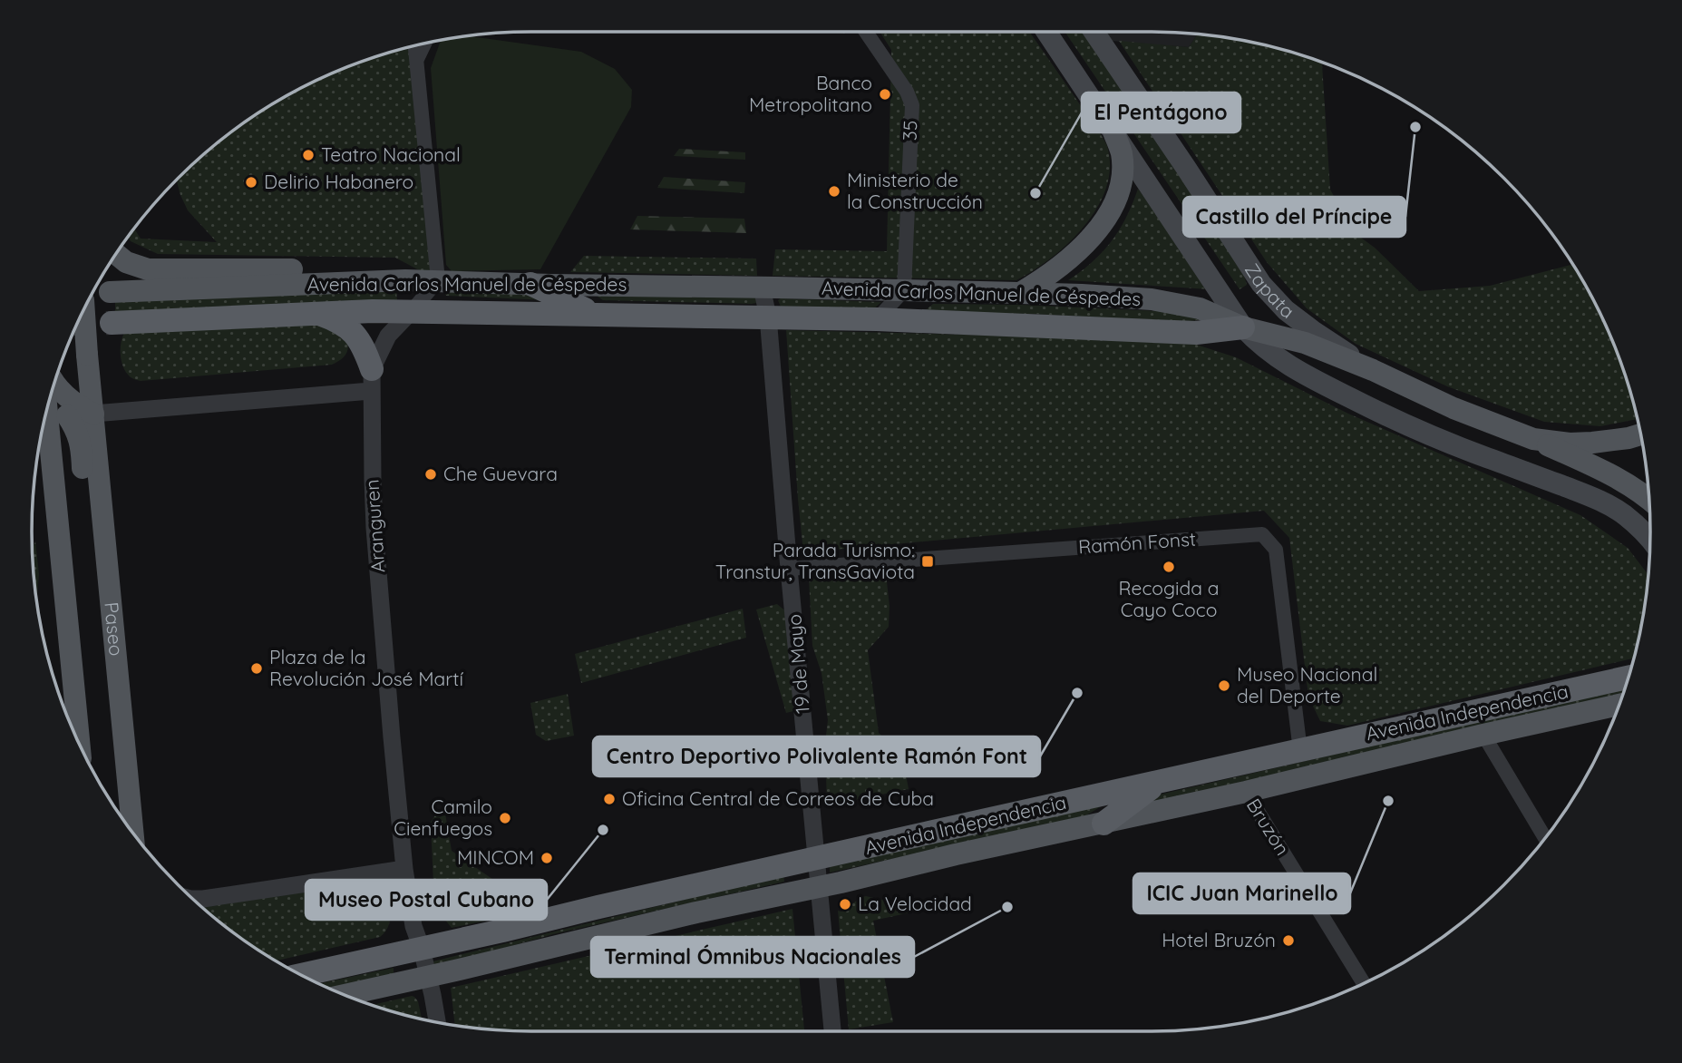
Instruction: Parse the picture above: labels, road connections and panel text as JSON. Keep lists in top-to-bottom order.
{
  "streets": {
    "highway": ["Avenida Carlos Manuel de Céspedes", "Avenida Independencia"],
    "main road": ["Zapata", "Paseo"],
    "street": [
      "35",
      "Aranguren",
      "Ramón Fonst",
      "19 de Mayo",
      "Bruzón"
    ]
  },
  "crossings": [
    ["35", "Avenida Carlos Manuel de Céspedes"],
    ["Avenida Carlos Manuel de Céspedes", "Zapata"],
    ["Avenida Carlos Manuel de Céspedes", "Aranguren"],
    ["Avenida Carlos Manuel de Céspedes", "19 de Mayo"],
    ["Aranguren", "Avenida Independencia"],
    ["Ramón Fonst", "19 de Mayo"],
    ["Ramón Fonst", "Avenida Independencia"],
    ["19 de Mayo", "Avenida Independencia"],
    ["Avenida Independencia", "Bruzón"]
  ],
  "places": {
    "other": [
      "Banco Metropolitano",
      "Castillo del Príncipe",
      "Teatro Nacional",
      "Delirio Habanero",
      "Ministerio de la Construcción",
      "El Pentágono",
      "Che Guevara",
      "Recogida a Cayo Coco",
      "Plaza de la Revolución José Martí",
      "Museo Nacional del Deporte",
      "Centro Deportivo Polivalente Ramón Font",
      "Oficina Central de Correos de Cuba",
      "ICIC Juan Marinello",
      "Camilo Cienfuegos",
      "Museo Postal Cubano",
      "MINCOM",
      "La Velocidad",
      "Terminal Ómnibus Nacionales",
      "Hotel Bruzón"
    ],
    "transit": ["Parada Turismo: Transtur, TransGaviota"]
  }
}
